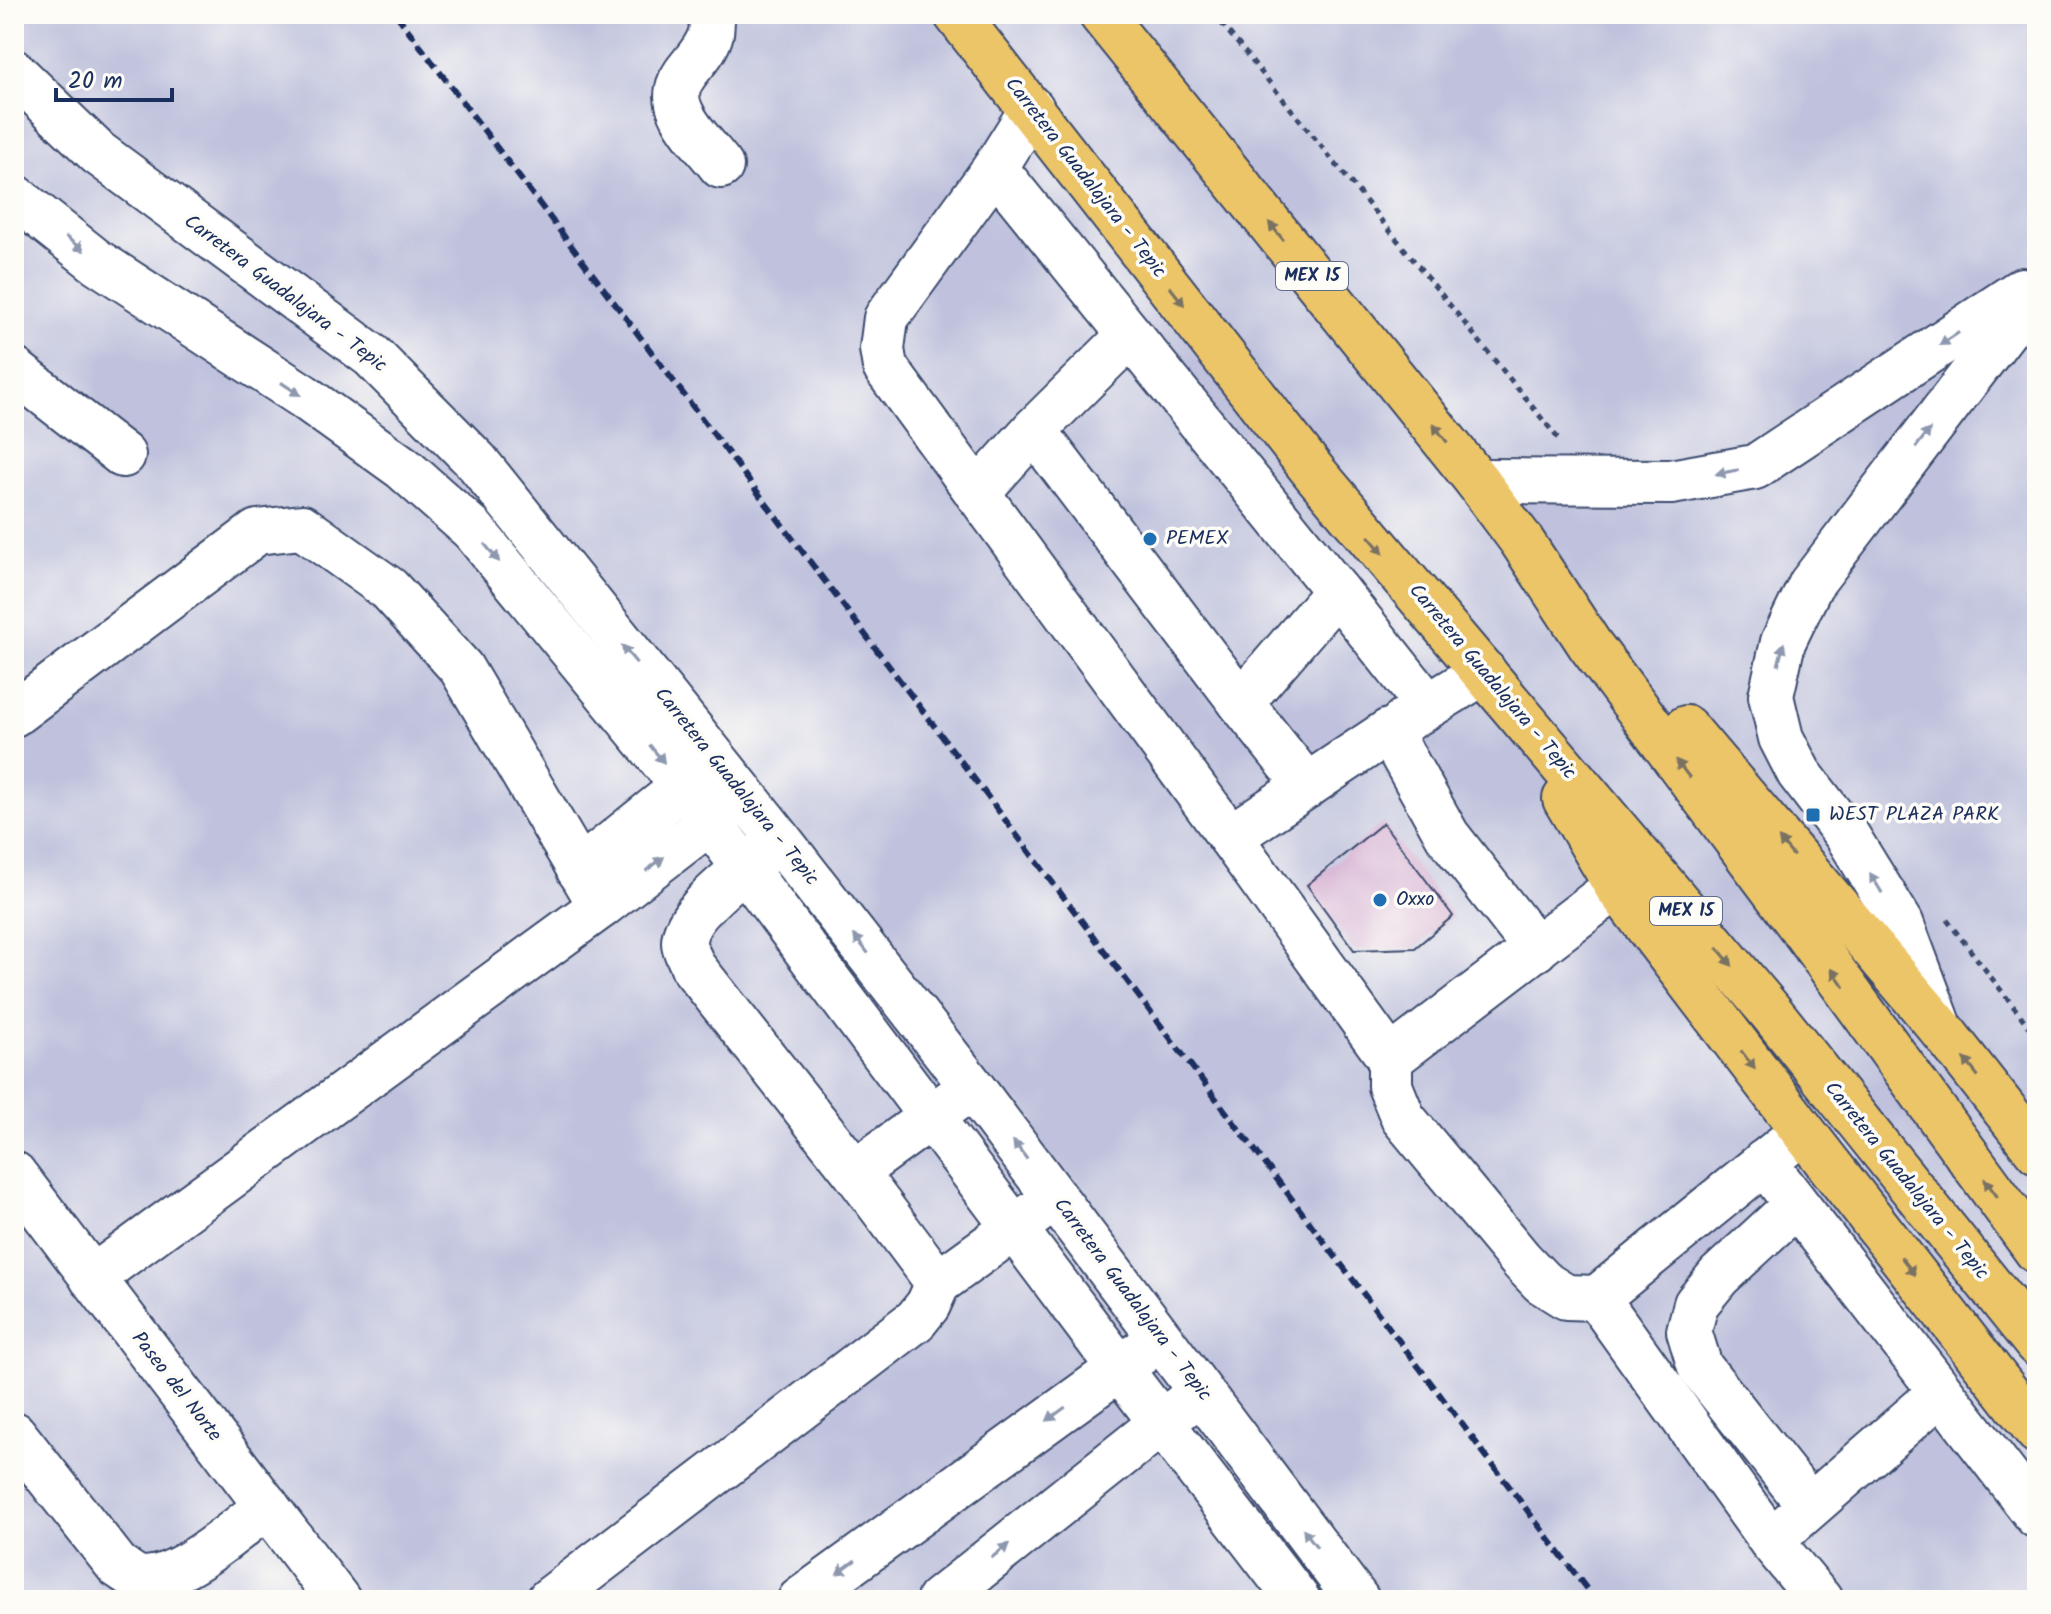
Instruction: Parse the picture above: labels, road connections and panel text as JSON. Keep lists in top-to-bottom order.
{
  "streets": {
    "highway": ["Carretera Guadalajara - Tepic", "MEX 15"],
    "street": ["Paseo del Norte"]
  },
  "places": {
    "other": ["PEMEX", "Oxxo"],
    "transit": ["WEST PLAZA PARK"]
  },
  "scale_bar": "20 m"
}
